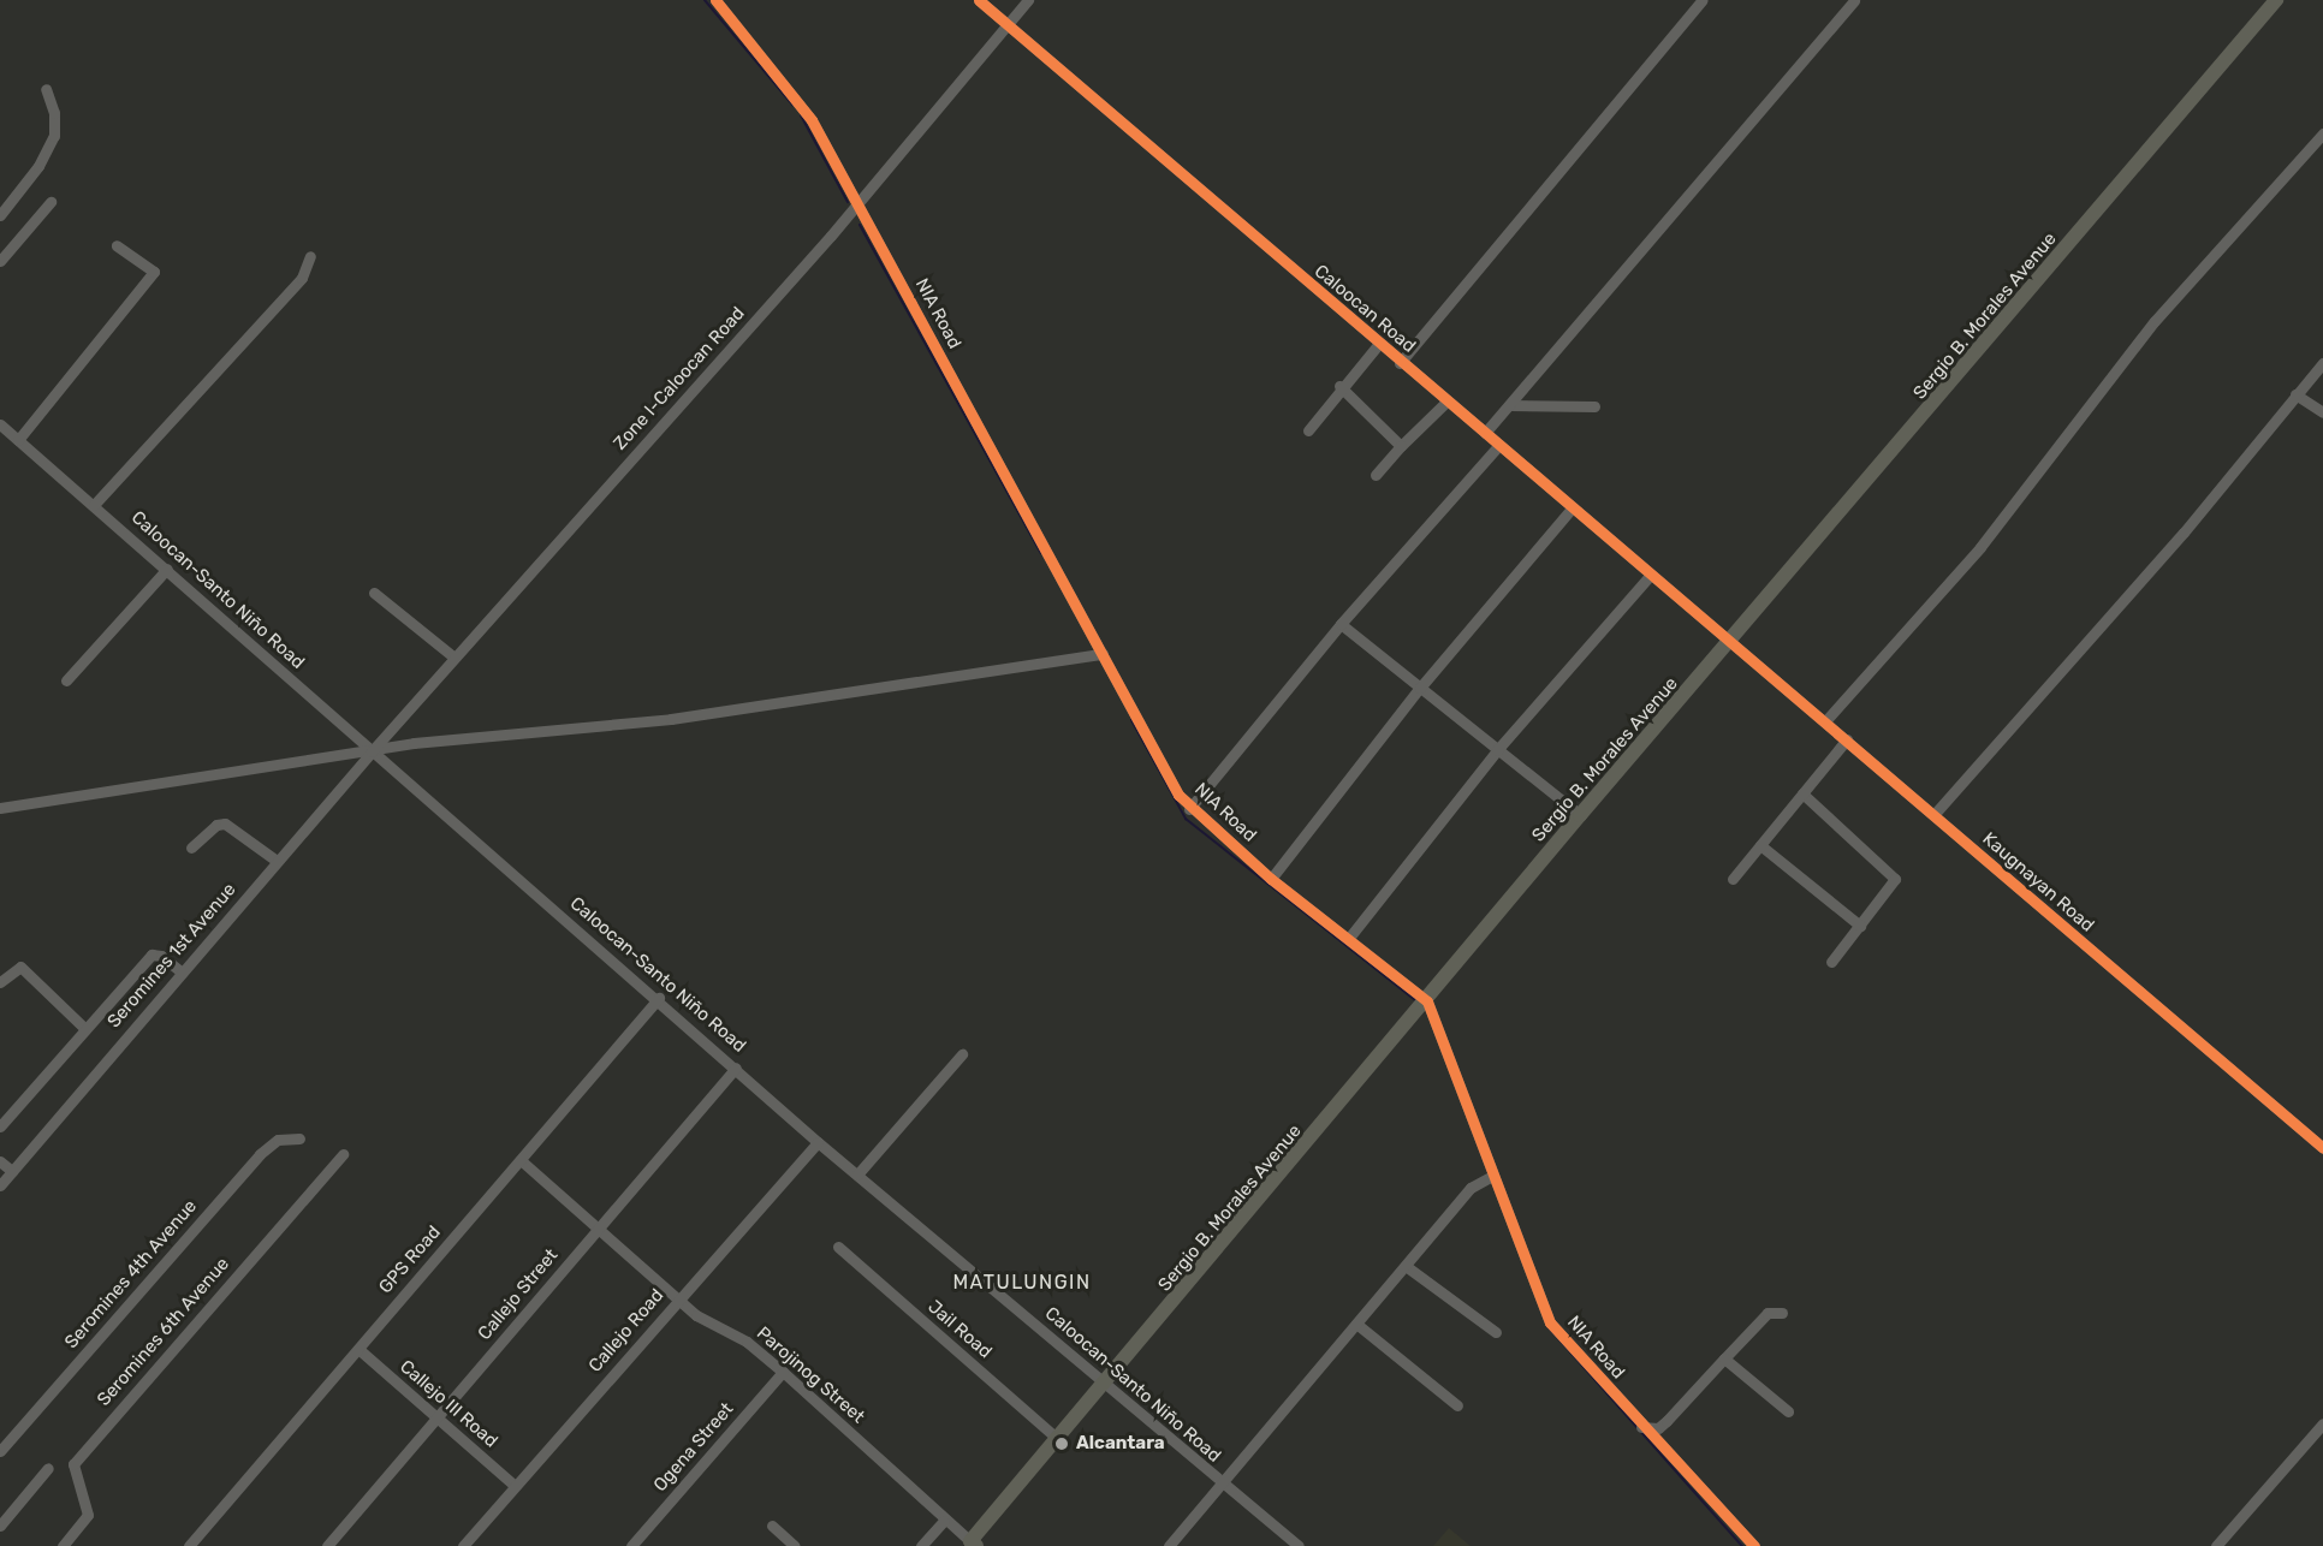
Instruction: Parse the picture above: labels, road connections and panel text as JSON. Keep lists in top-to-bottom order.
{
  "streets": {
    "main road": ["Sergio B. Morales Avenue"],
    "street": [
      "Caloocan Road",
      "NIA Road",
      "Zone I-Caloocan Road",
      "Caloocan-Santo Niño Road",
      "Kaugnayan Road",
      "Seromines 1st Avenue",
      "GPS Road",
      "Seromines 4th Avenue",
      "Callejo Street",
      "Jail Road",
      "Callejo Road",
      "Seromines 6th Avenue",
      "Parojinog Street",
      "Callejo III Road",
      "Ogena Street"
    ]
  },
  "crossings": [
    ["Caloocan Road", "Sergio B. Morales Avenue"],
    ["Caloocan Road", "Zone I-Caloocan Road"],
    ["Caloocan Road", "Kaugnayan Road"],
    ["NIA Road", "Sergio B. Morales Avenue"],
    ["NIA Road", "Zone I-Caloocan Road"],
    ["Sergio B. Morales Avenue", "Caloocan-Santo Niño Road"],
    ["Sergio B. Morales Avenue", "Kaugnayan Road"],
    ["Sergio B. Morales Avenue", "Jail Road"],
    ["Sergio B. Morales Avenue", "Parojinog Street"],
    ["Zone I-Caloocan Road", "Caloocan-Santo Niño Road"],
    ["Zone I-Caloocan Road", "Seromines 1st Avenue"],
    ["Caloocan-Santo Niño Road", "Seromines 1st Avenue"],
    ["Caloocan-Santo Niño Road", "GPS Road"],
    ["Caloocan-Santo Niño Road", "Callejo Street"],
    ["Caloocan-Santo Niño Road", "Callejo Road"],
    ["GPS Road", "Parojinog Street"],
    ["GPS Road", "Callejo III Road"],
    ["Callejo Street", "Parojinog Street"],
    ["Callejo Street", "Callejo III Road"],
    ["Callejo Road", "Parojinog Street"],
    ["Callejo Road", "Callejo III Road"],
    ["Parojinog Street", "Ogena Street"]
  ],
  "districts": ["MATULUNGIN"],
  "places": ["Alcantara"]
}
